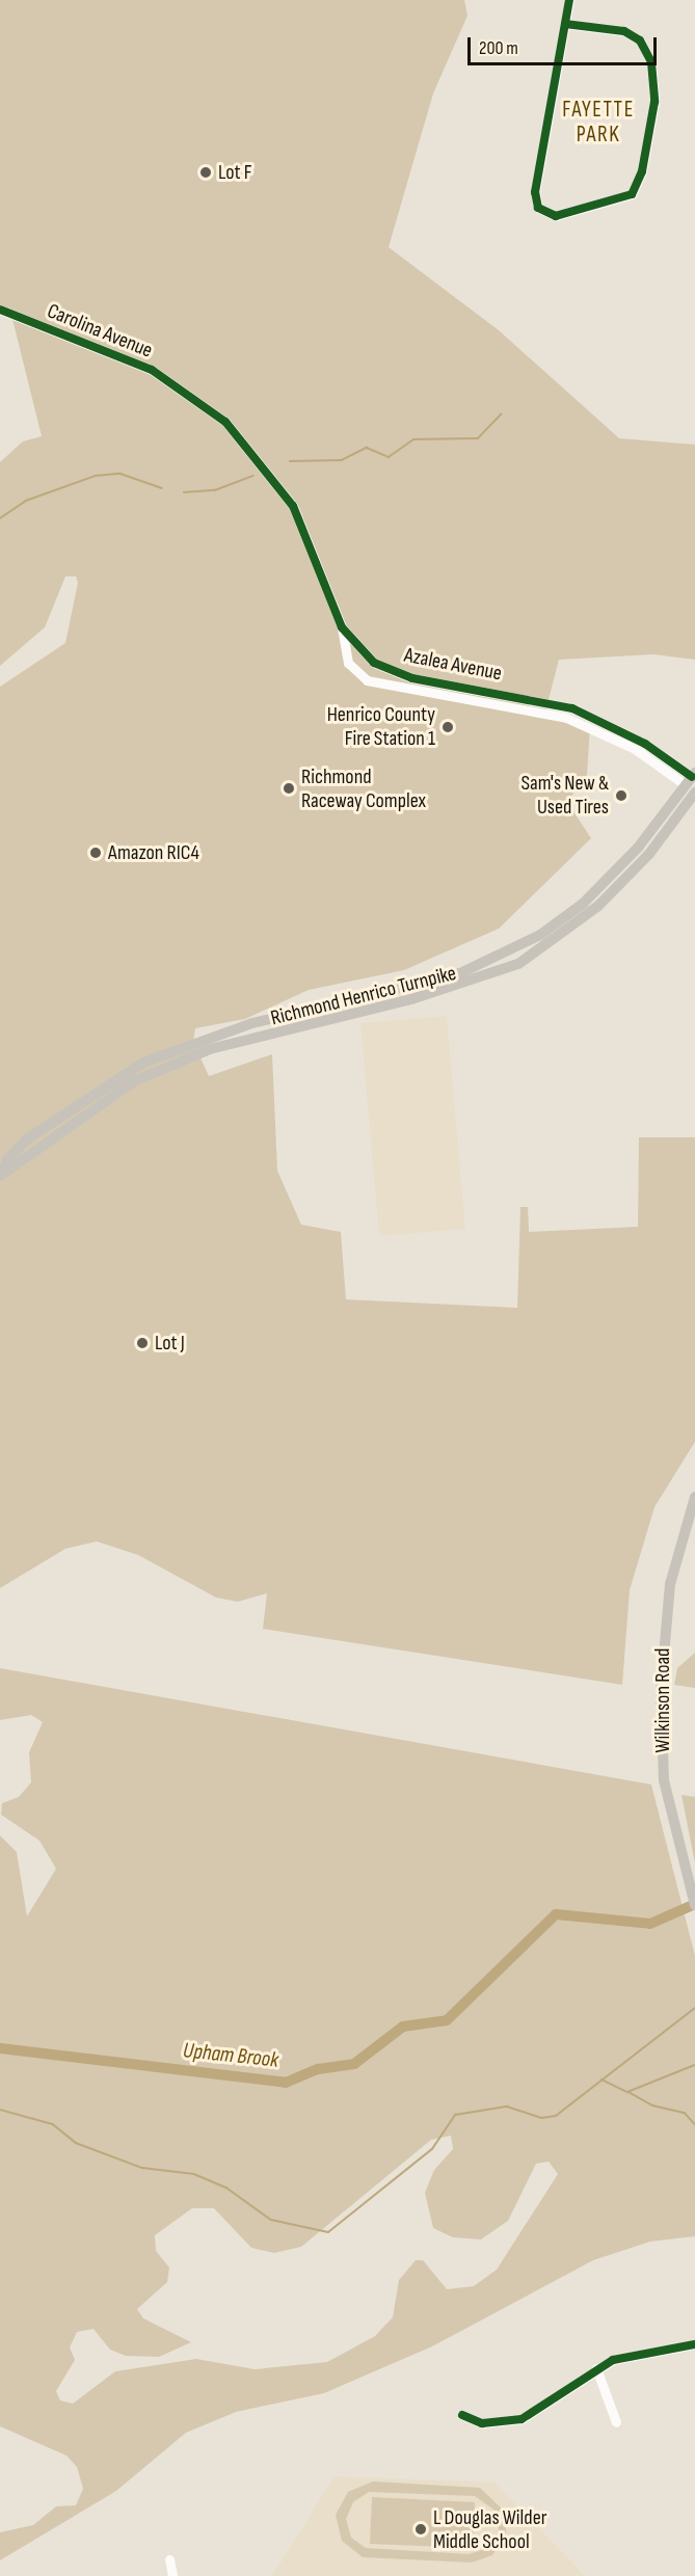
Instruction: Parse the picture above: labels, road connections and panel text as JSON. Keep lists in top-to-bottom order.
{
  "streets": {
    "main road": ["Richmond Henrico Turnpike", "Wilkinson Road"],
    "street": ["Carolina Avenue", "Azalea Avenue"]
  },
  "crossings": [
    ["Carolina Avenue", "Azalea Avenue"],
    ["Azalea Avenue", "Richmond Henrico Turnpike"]
  ],
  "districts": ["FAYETTE PARK"],
  "water": ["Upham Brook"],
  "places": [
    "Lot F",
    "Henrico County Fire Station 1",
    "Richmond Raceway Complex",
    "Sam's New & Used Tires",
    "Amazon RIC4",
    "Lot J",
    "L Douglas Wilder Middle School"
  ],
  "scale_bar": "200 m"
}
